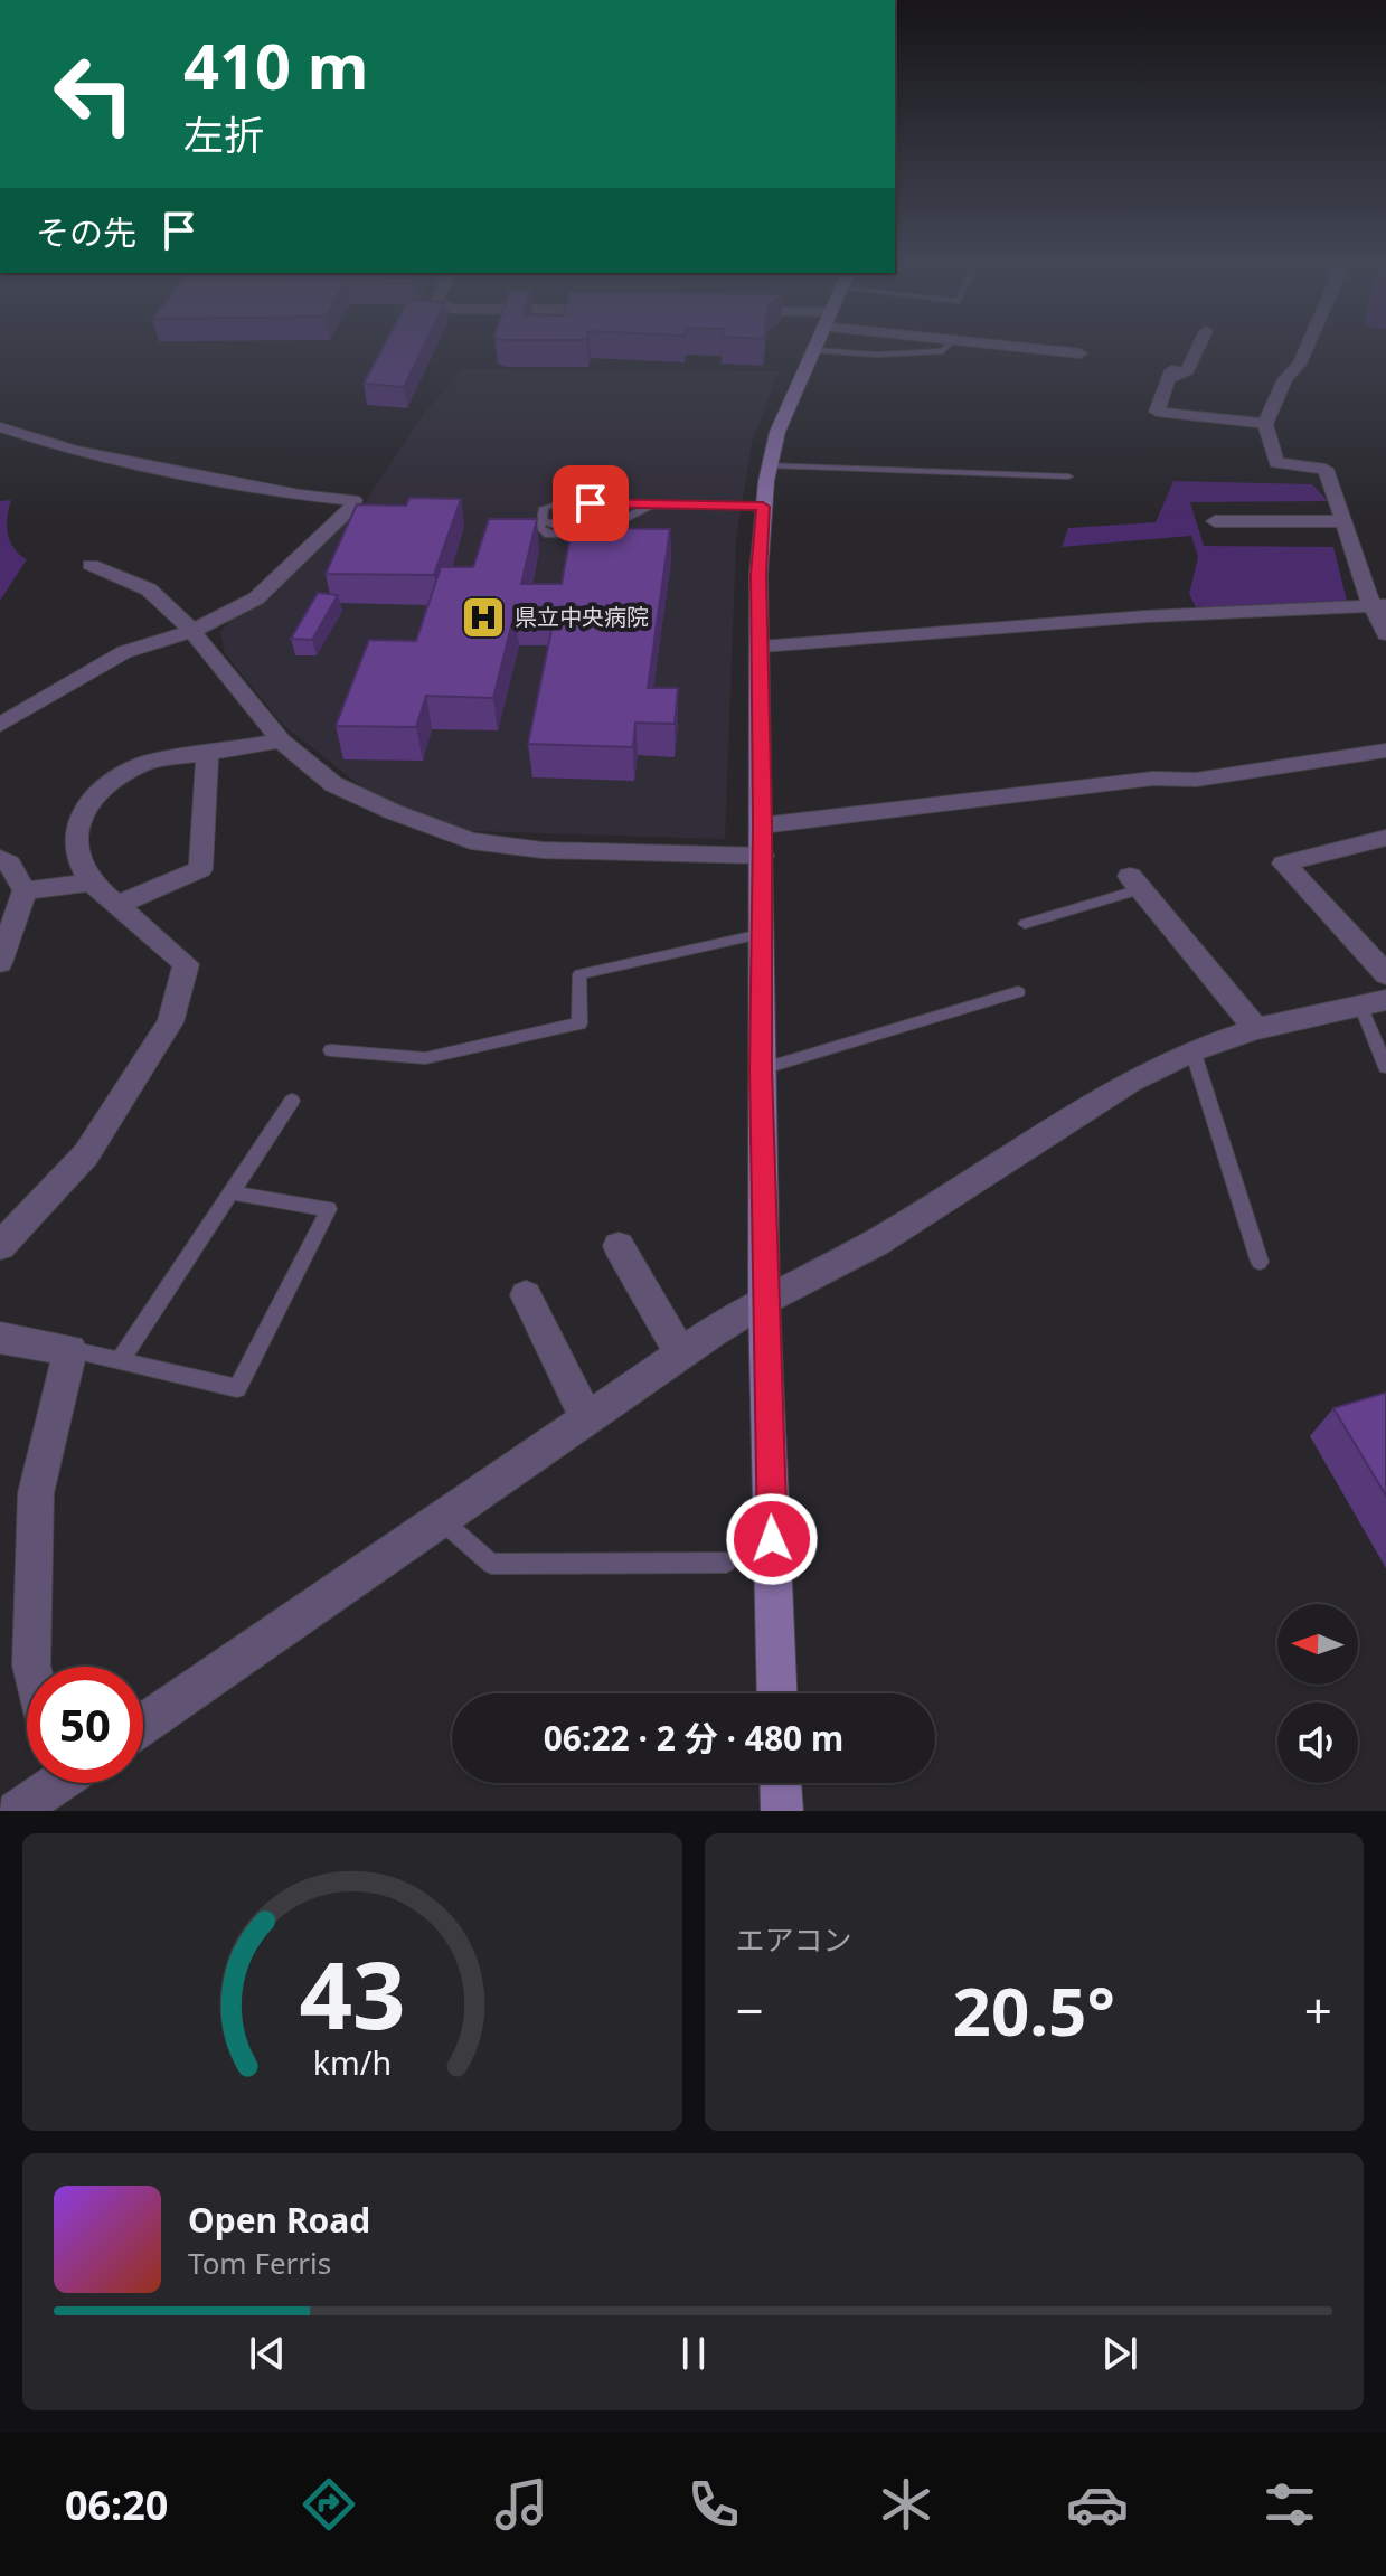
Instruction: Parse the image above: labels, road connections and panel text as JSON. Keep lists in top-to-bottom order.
{
  "places": {
    "hospital": ["県立中央病院"]
  },
  "north": "left",
  "page": {
    "turn": ["410 m", "左折"],
    "then": "その先",
    "limit": "50",
    "trip": "06:22 · 2 分 · 480 m",
    "tile": "エアコン",
    "heat": ["−", "20.5°", "+"],
    "song": ["Open Road", "Tom Ferris"],
    "tabs": "06:20",
    "gauge": ["43", "km/h"]
  }
}
